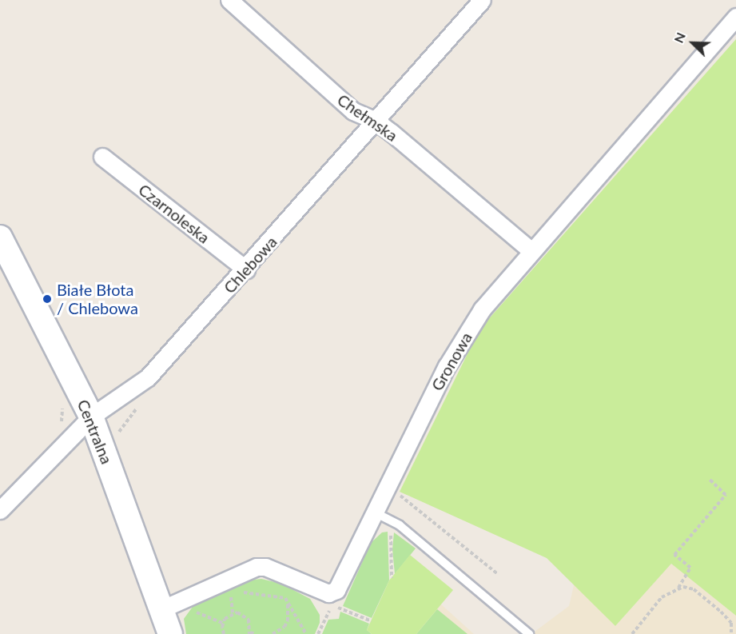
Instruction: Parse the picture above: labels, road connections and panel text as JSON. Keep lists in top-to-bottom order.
{
  "streets": {
    "street": [
      "Chełmska",
      "Czarnoleska",
      "Chlebowa",
      "Gronowa",
      "Centralna"
    ]
  },
  "crossings": [
    ["Chełmska", "Chlebowa"],
    ["Chełmska", "Gronowa"],
    ["Czarnoleska", "Chlebowa"],
    ["Chlebowa", "Centralna"],
    ["Gronowa", "Centralna"]
  ],
  "places": ["Białe Błota / Chlebowa"],
  "north": "top left"
}
